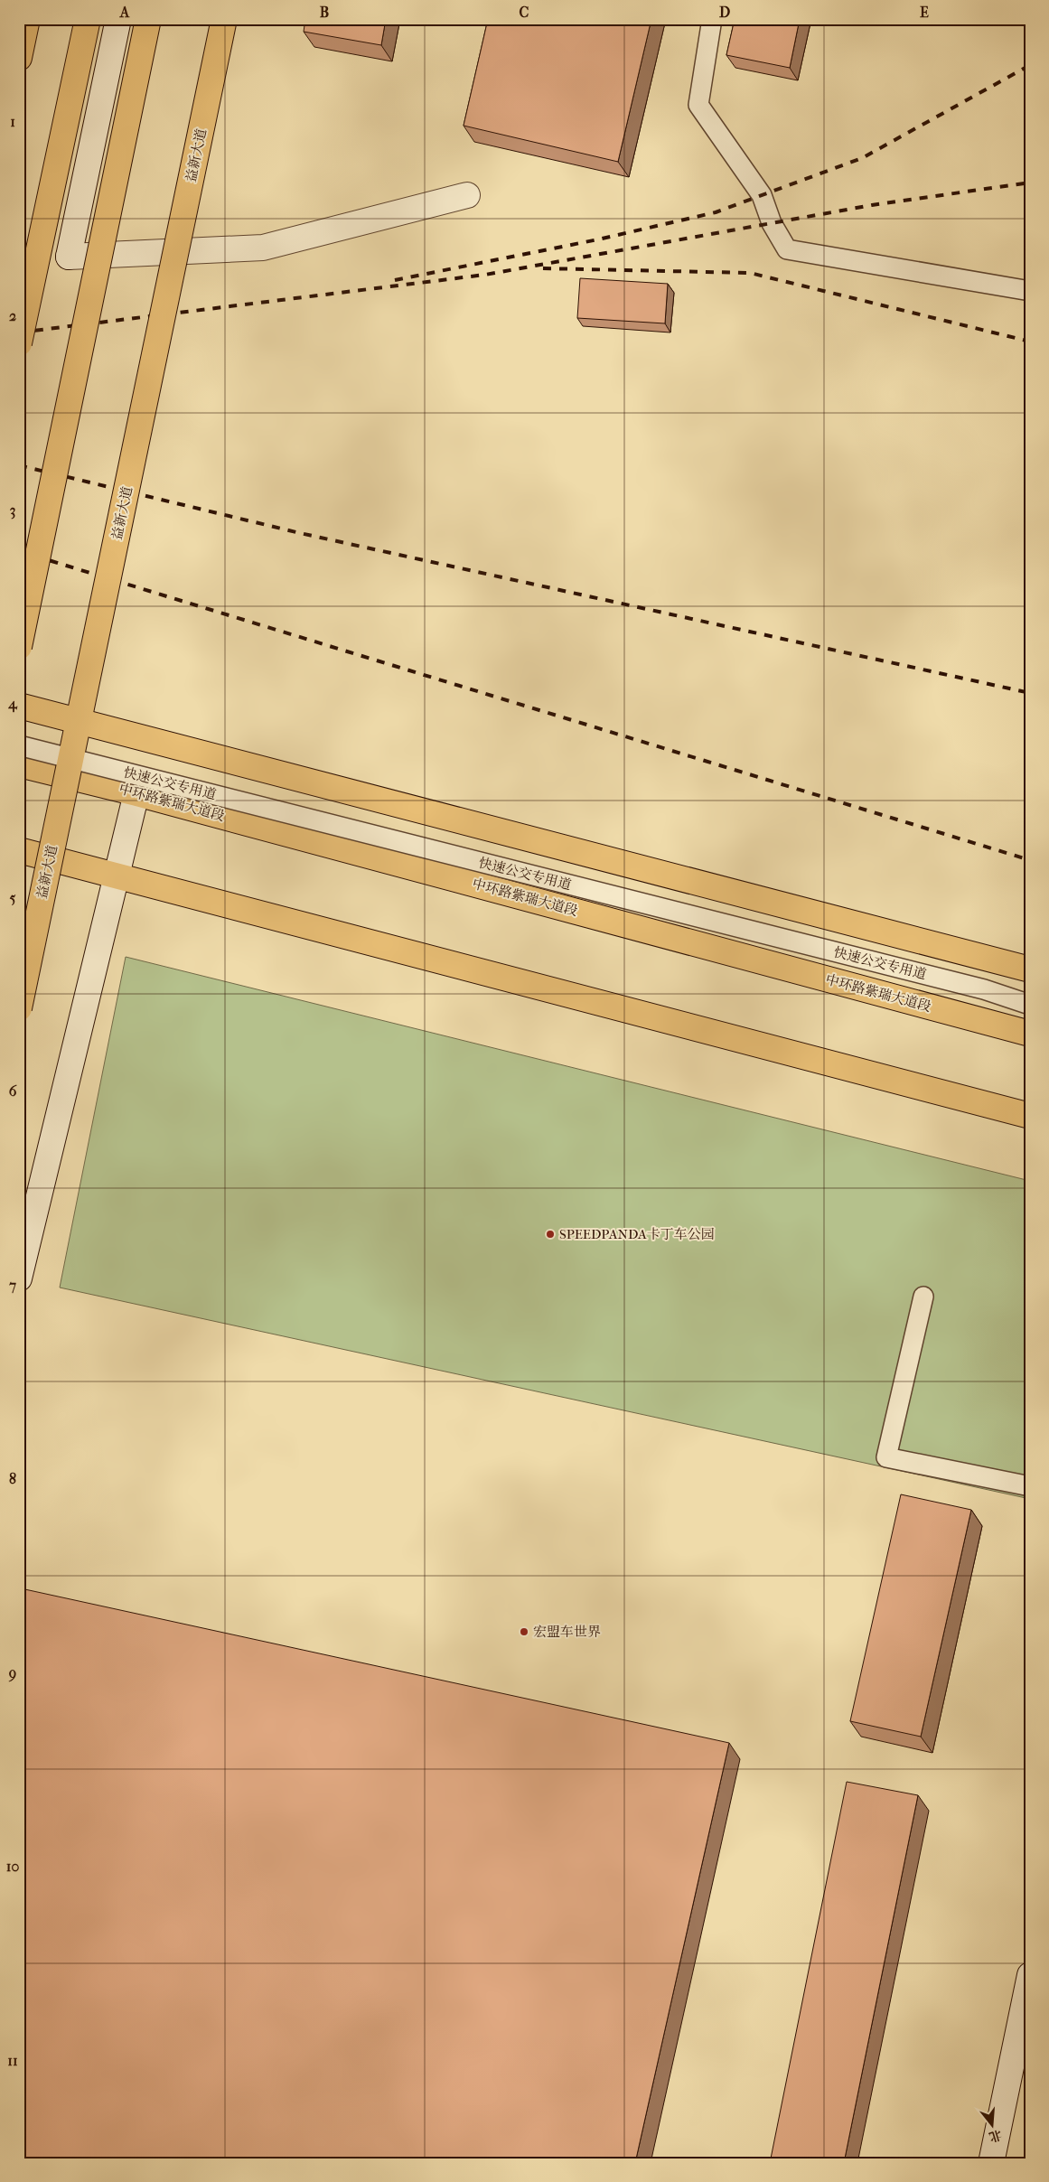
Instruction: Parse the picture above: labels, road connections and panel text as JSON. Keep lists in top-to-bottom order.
{
  "streets": {
    "main road": ["益新大道", "中环路紫瑞大道段"],
    "lane": ["快速公交专用道"]
  },
  "places": ["SPEEDPANDA卡丁车公园", "宏盟车世界"],
  "north": "bottom",
  "grid": {
    "columns": [
      "A",
      "B",
      "C",
      "D",
      "E"
    ],
    "rows": [
      "1",
      "2",
      "3",
      "4",
      "5",
      "6",
      "7",
      "8",
      "9",
      "10",
      "11"
    ]
  }
}
